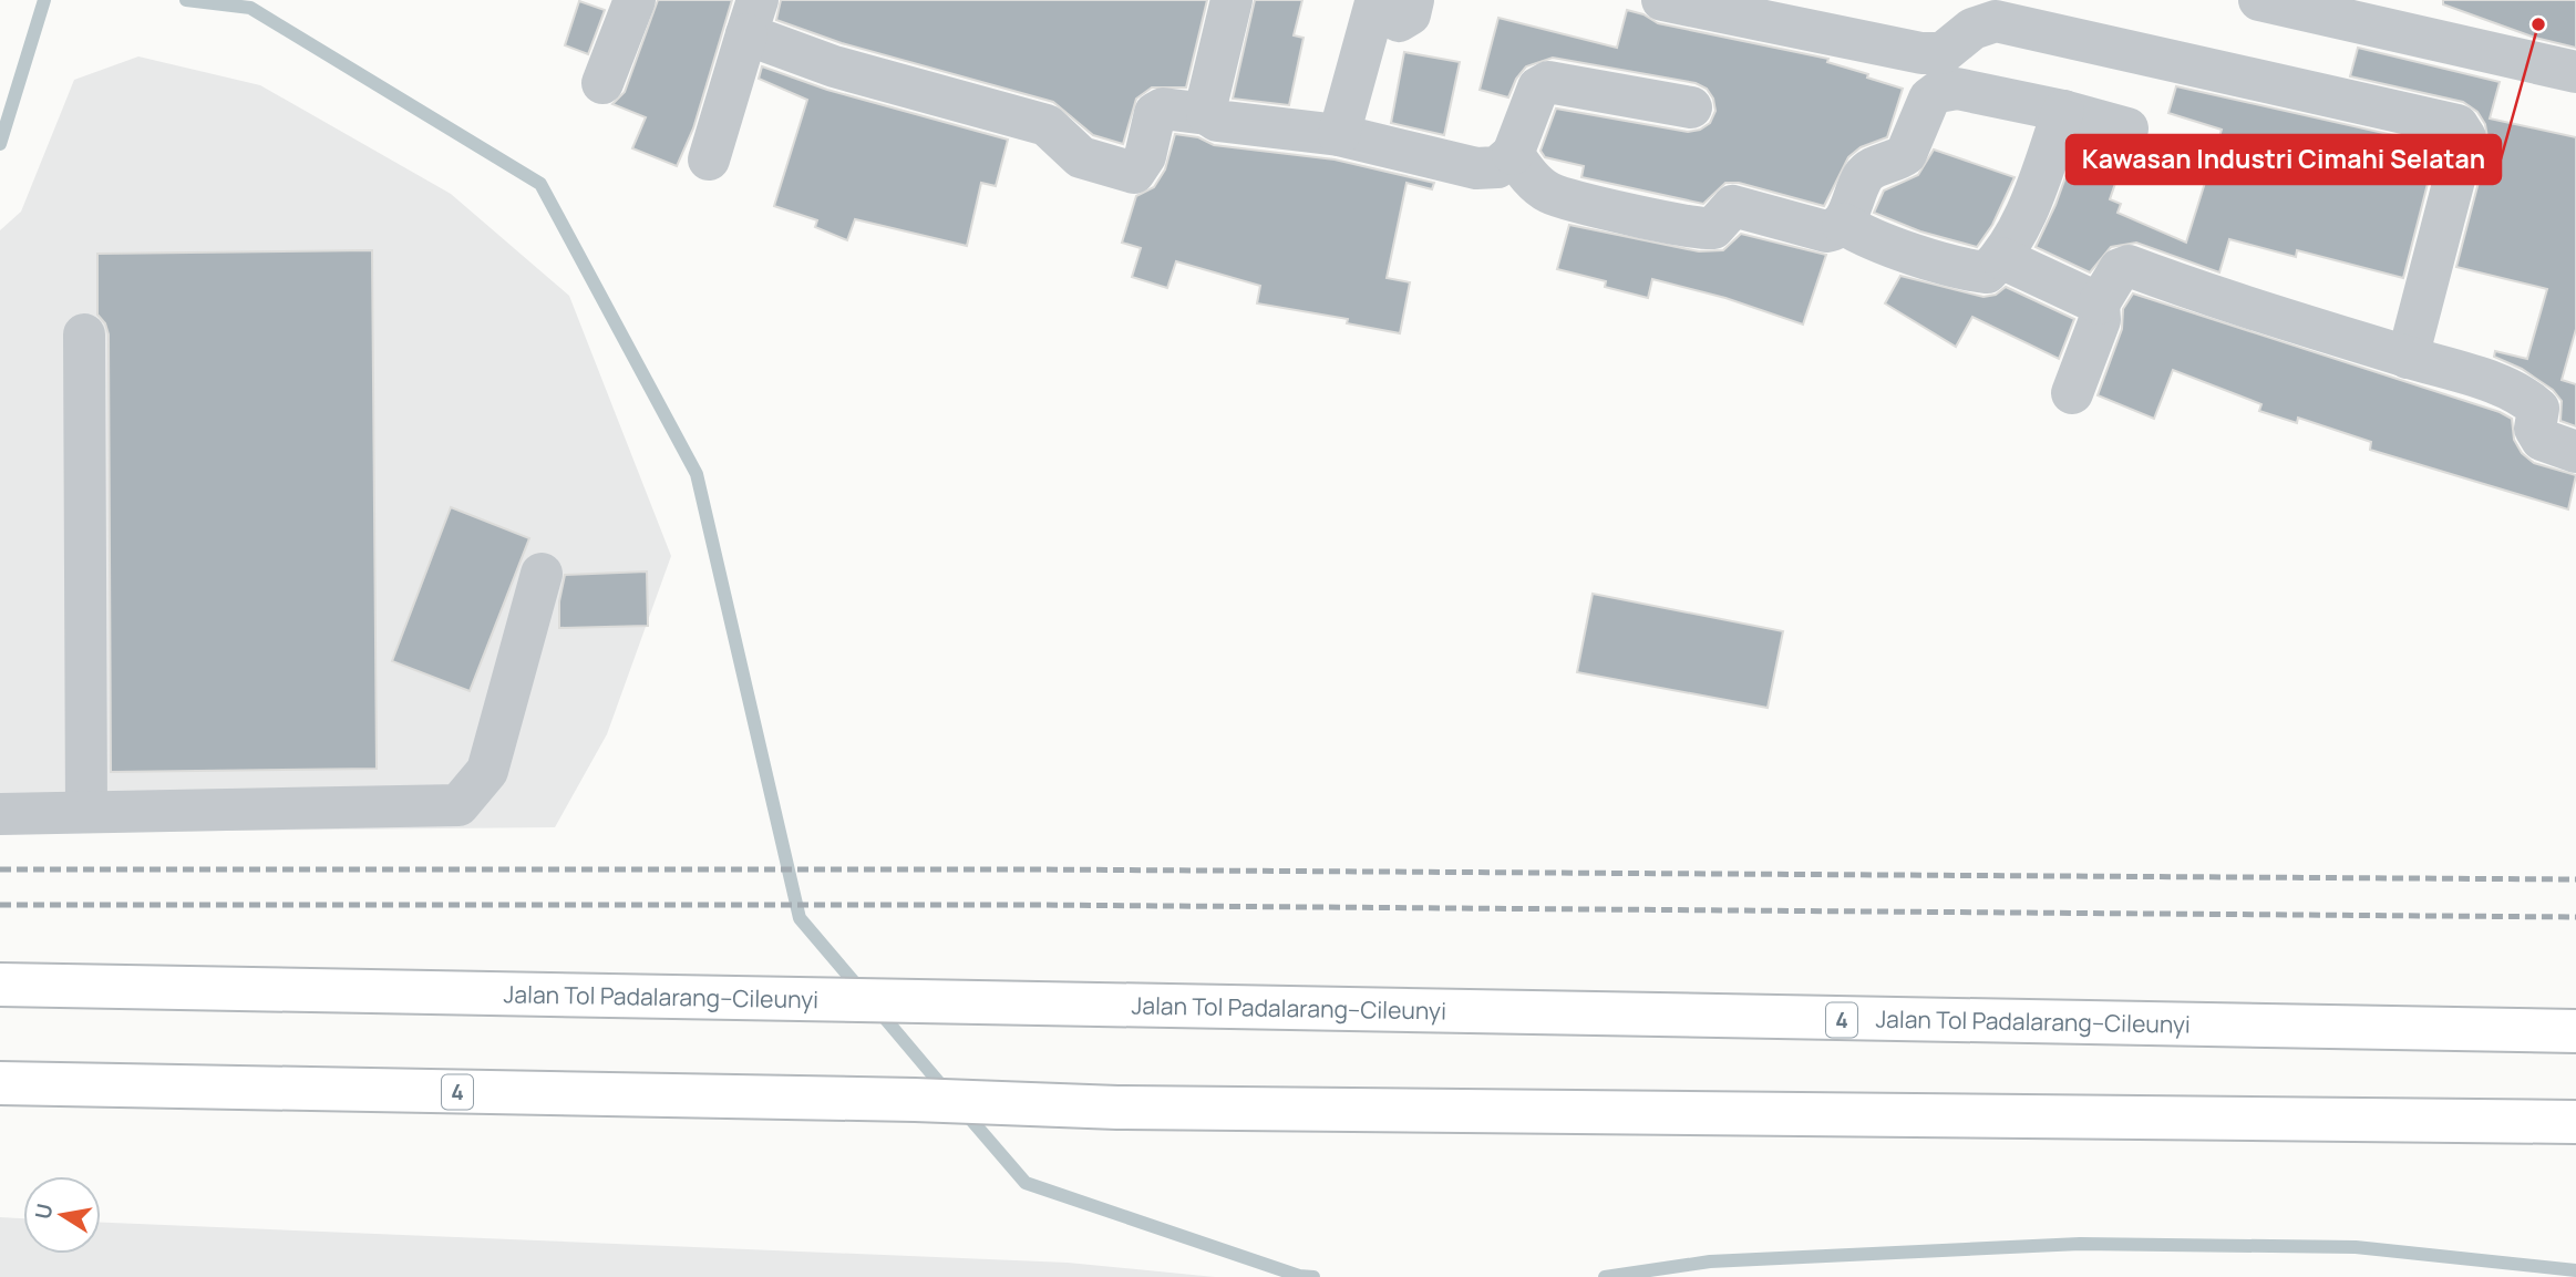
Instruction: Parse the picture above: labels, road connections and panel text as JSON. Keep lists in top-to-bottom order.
{
  "streets": {
    "highway": ["Jalan Tol Padalarang–Cileunyi", "4"]
  },
  "places": ["Kawasan Industri Cimahi Selatan"],
  "north": "left"
}
